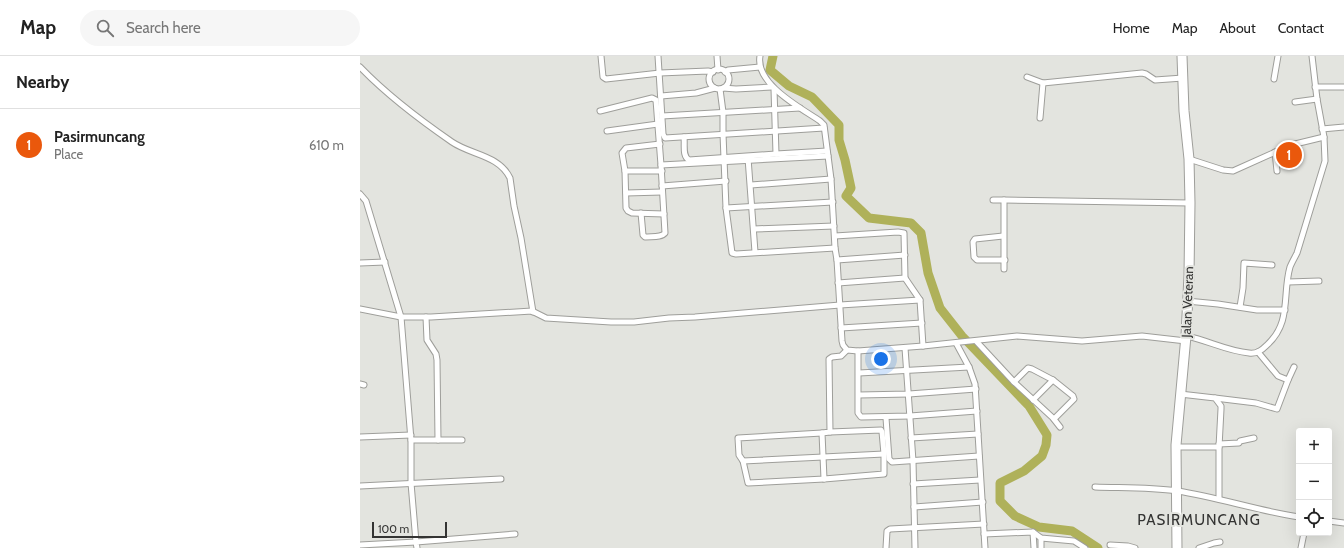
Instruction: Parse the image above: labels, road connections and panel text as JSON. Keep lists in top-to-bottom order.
{
  "streets": {
    "highway": ["Jalan Veteran"]
  },
  "districts": ["PASIRMUNCANG"],
  "scale_bar": "100 m",
  "page": {
    "header": "Map",
    "search": "Search here",
    "nav": [
      "Home",
      "Map",
      "About",
      "Contact"
    ],
    "heading": "Nearby",
    "list": [
      {
        "mark": "1",
        "name": "Pasirmuncang",
        "note": "Place",
        "value": "610 m"
      }
    ],
    "pins": "1",
    "map_buttons": ["+", "−"],
    "scale": "100 m"
  }
}
